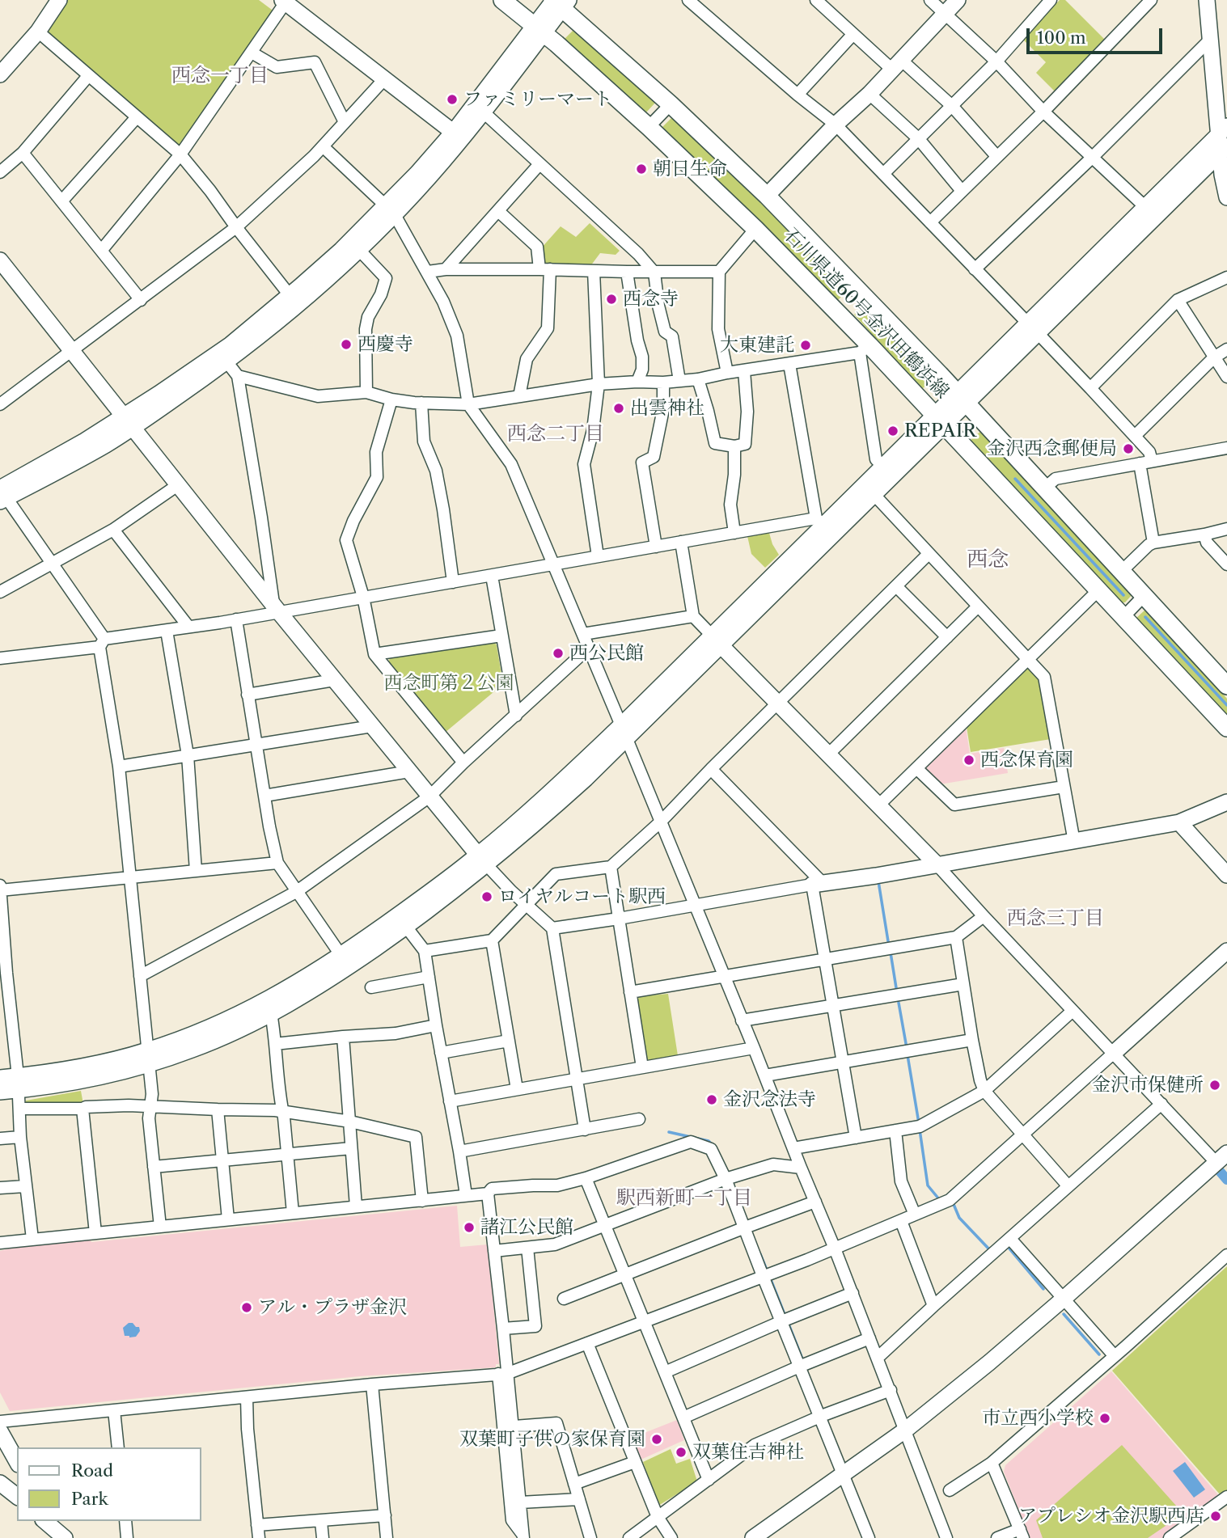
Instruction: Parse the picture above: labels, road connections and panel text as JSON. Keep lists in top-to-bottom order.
{
  "streets": {
    "main road": ["石川県道60号金沢田鶴浜線"]
  },
  "districts": [
    "西念一丁目",
    "西念二丁目",
    "西念",
    "西念三丁目",
    "駅西新町一丁目"
  ],
  "parks": ["西念町第２公園"],
  "places": [
    "ファミリーマート",
    "朝日生命",
    "西念寺",
    "西慶寺",
    "大東建託",
    "出雲神社",
    "REPAIR",
    "金沢西念郵便局",
    "西公民館",
    "西念保育園",
    "ロイヤルコート駅西",
    "金沢市保健所",
    "金沢念法寺",
    "諸江公民館",
    "アル・プラザ金沢",
    "市立西小学校",
    "双葉町子供の家保育園",
    "双葉住吉神社",
    "アプレシオ金沢駅西店"
  ],
  "legend": ["Road", "Park"],
  "scale_bar": "100 m"
}
